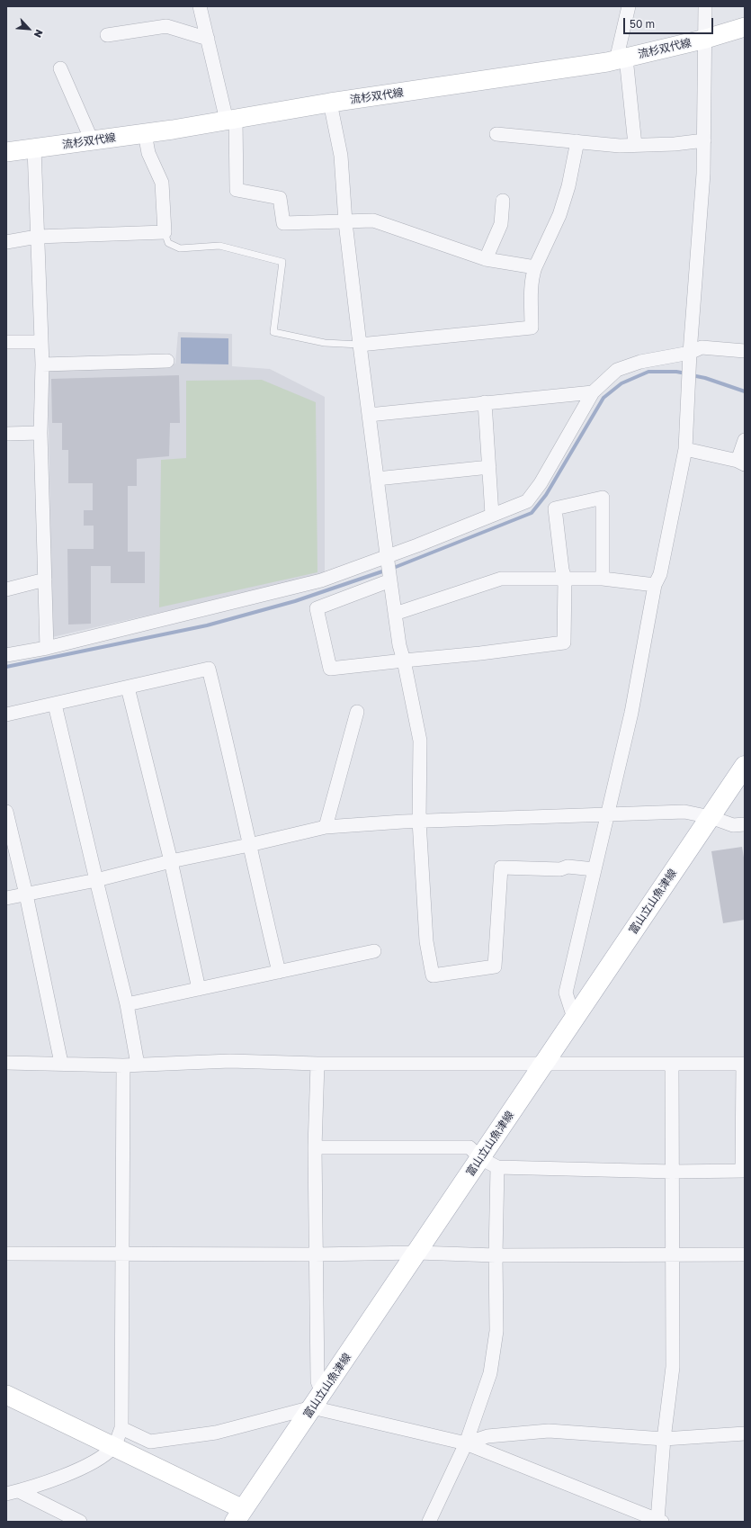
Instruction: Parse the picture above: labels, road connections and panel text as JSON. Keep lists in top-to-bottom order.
{
  "streets": {
    "main road": ["流杉双代線", "富山立山魚津線"]
  },
  "scale_bar": "50 m",
  "north": "bottom right"
}
